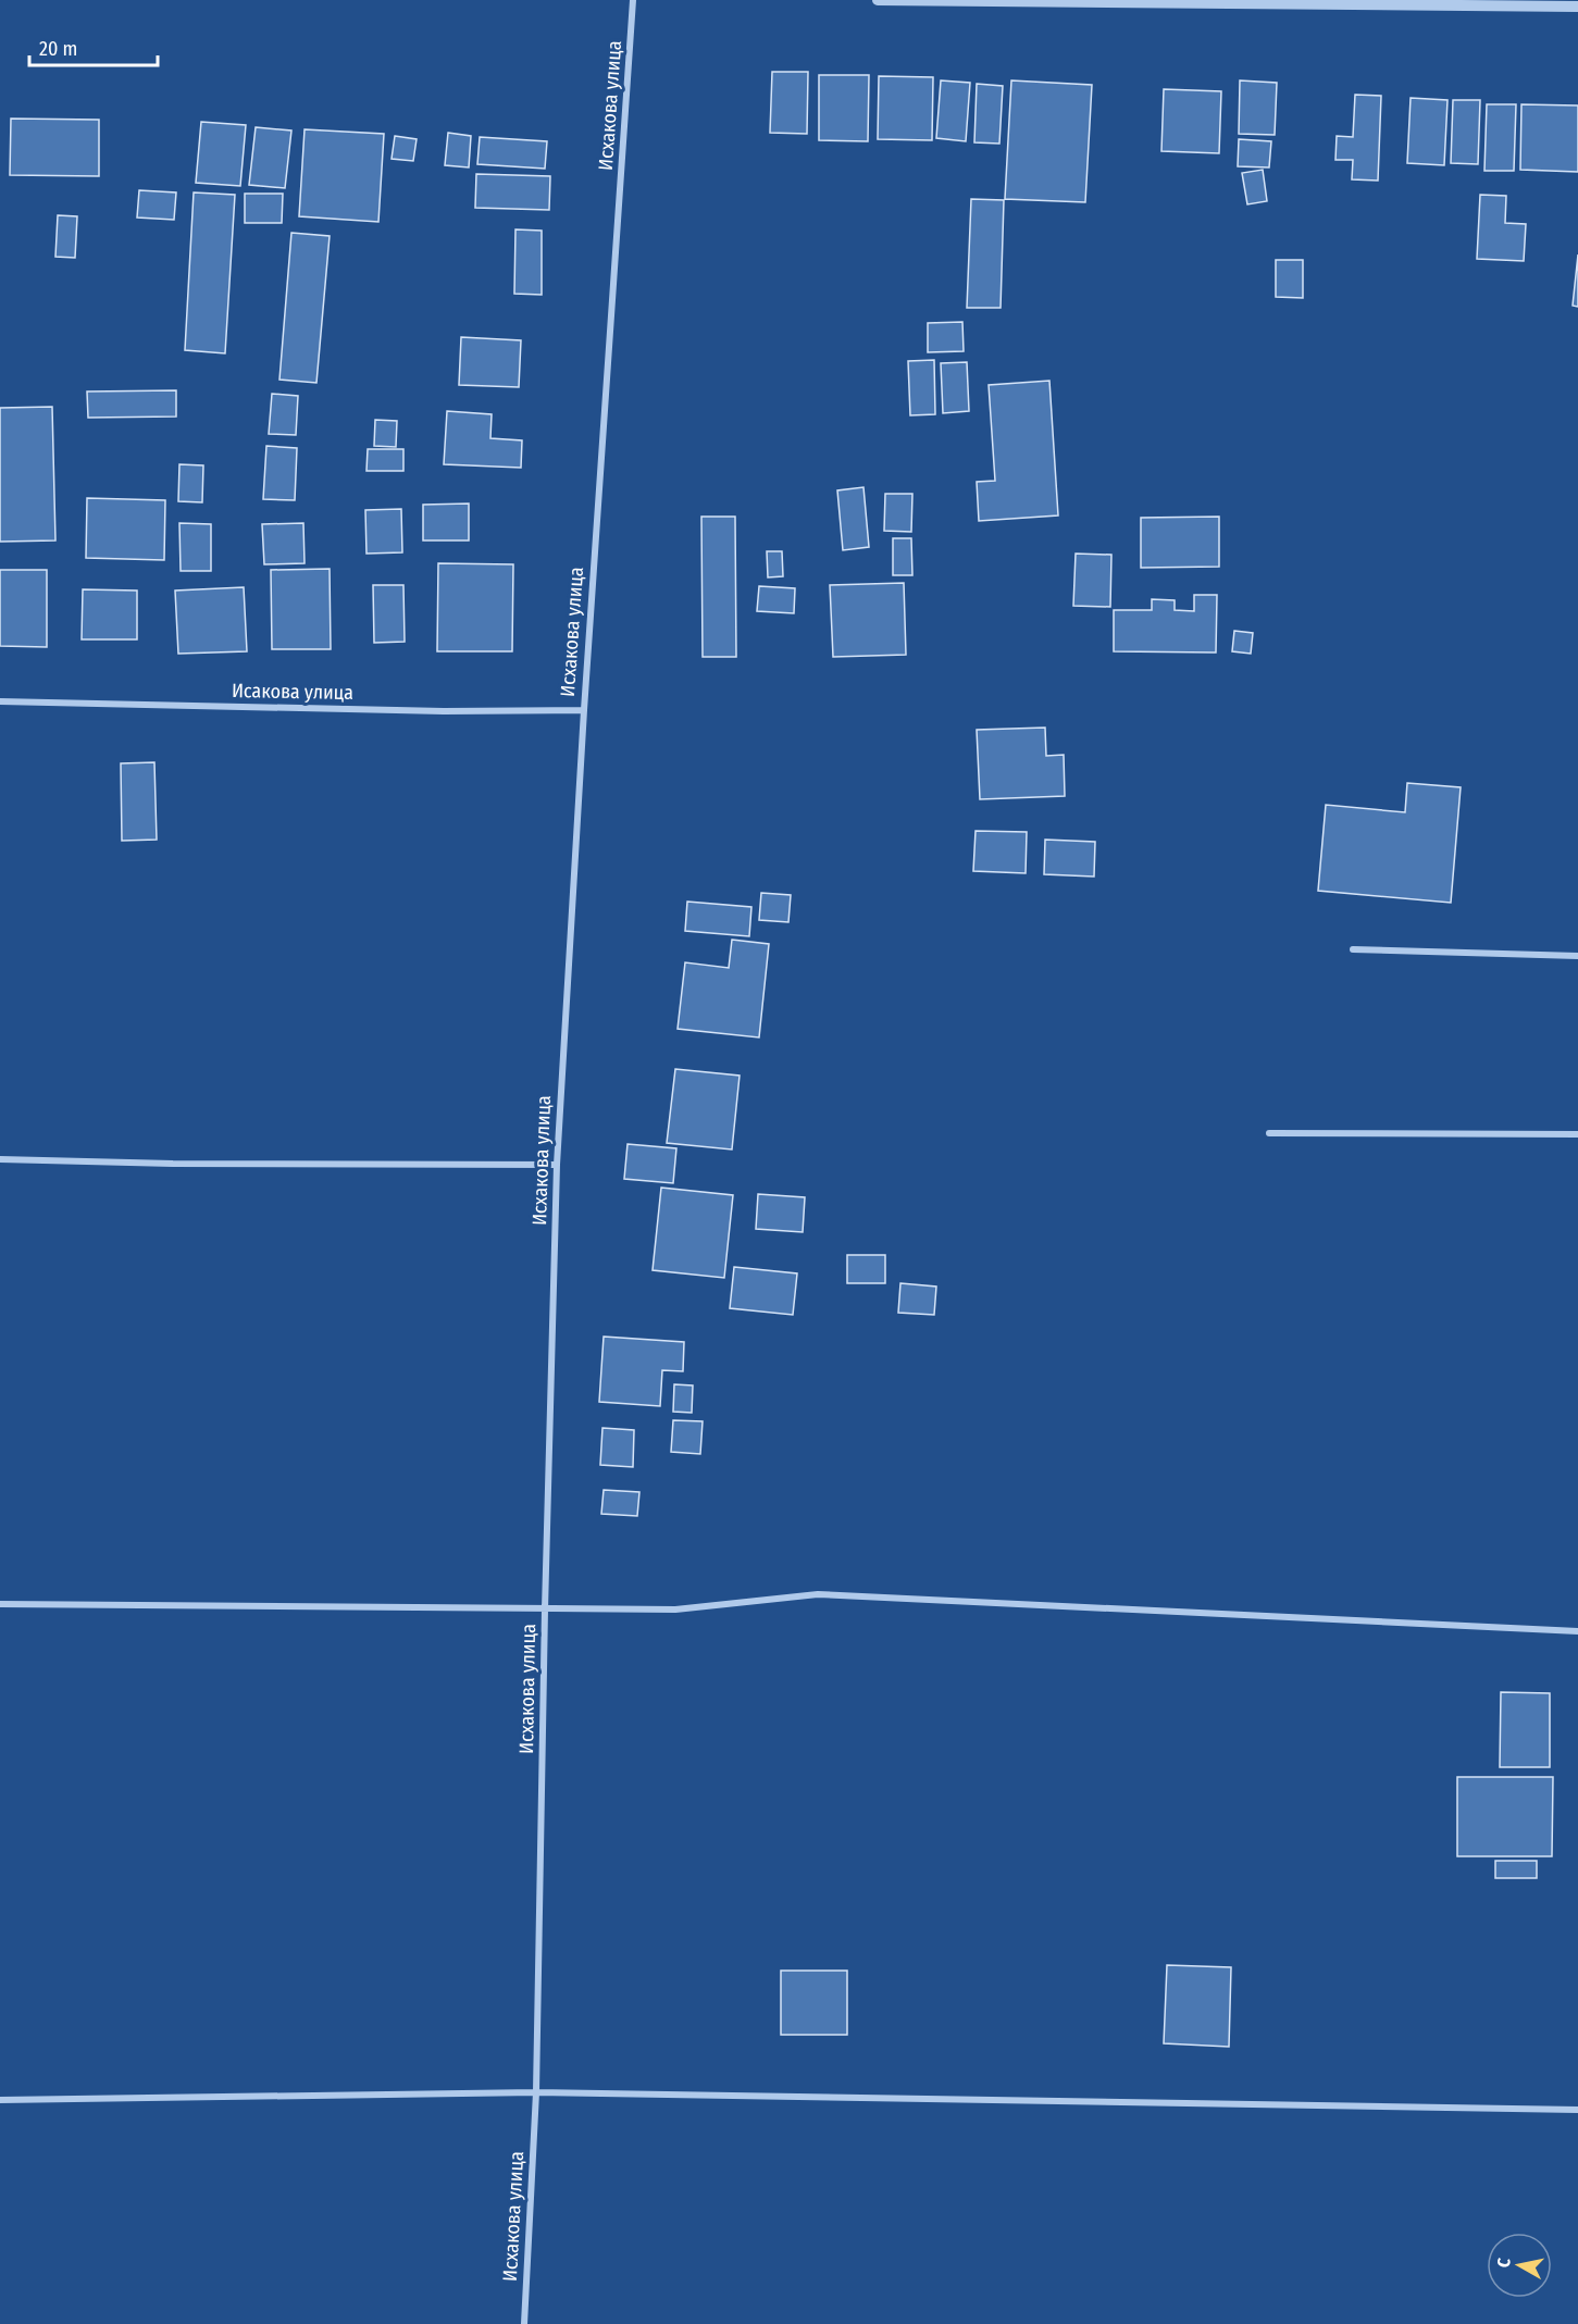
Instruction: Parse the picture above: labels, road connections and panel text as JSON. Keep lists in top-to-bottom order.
{
  "streets": {
    "street": ["Исхакова улица", "Исакова улица"]
  },
  "crossings": [
    ["Исхакова улица", "Исакова улица"]
  ],
  "scale_bar": "20 m",
  "north": "left"
}
